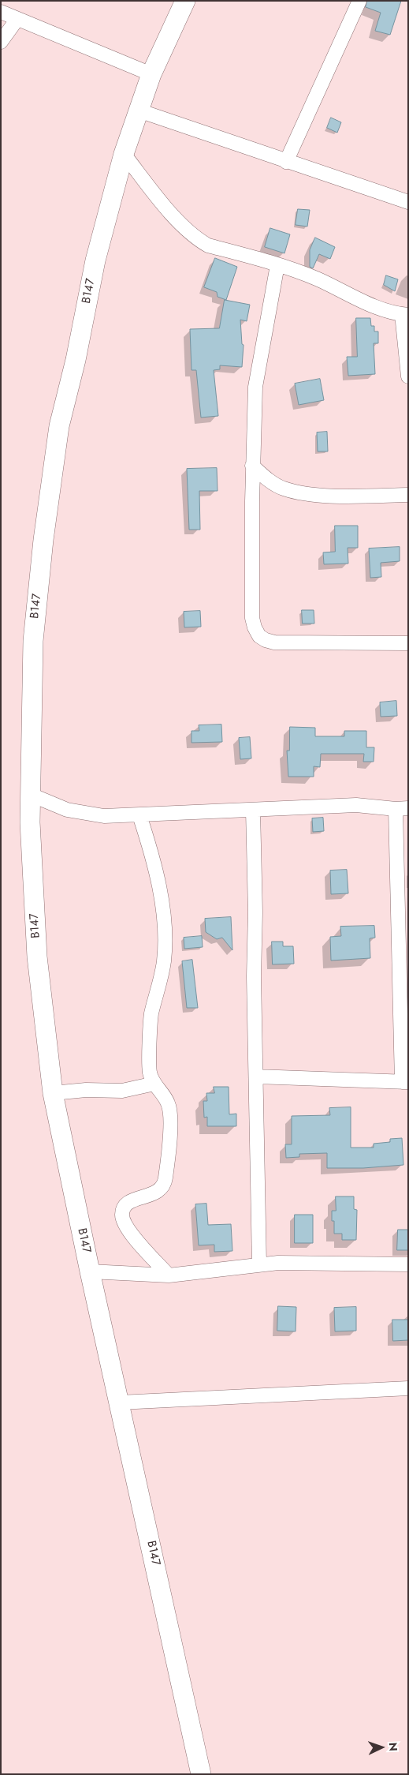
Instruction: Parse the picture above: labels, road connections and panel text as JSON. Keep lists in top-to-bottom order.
{
  "streets": {
    "main road": ["B147"]
  },
  "north": "right"
}
